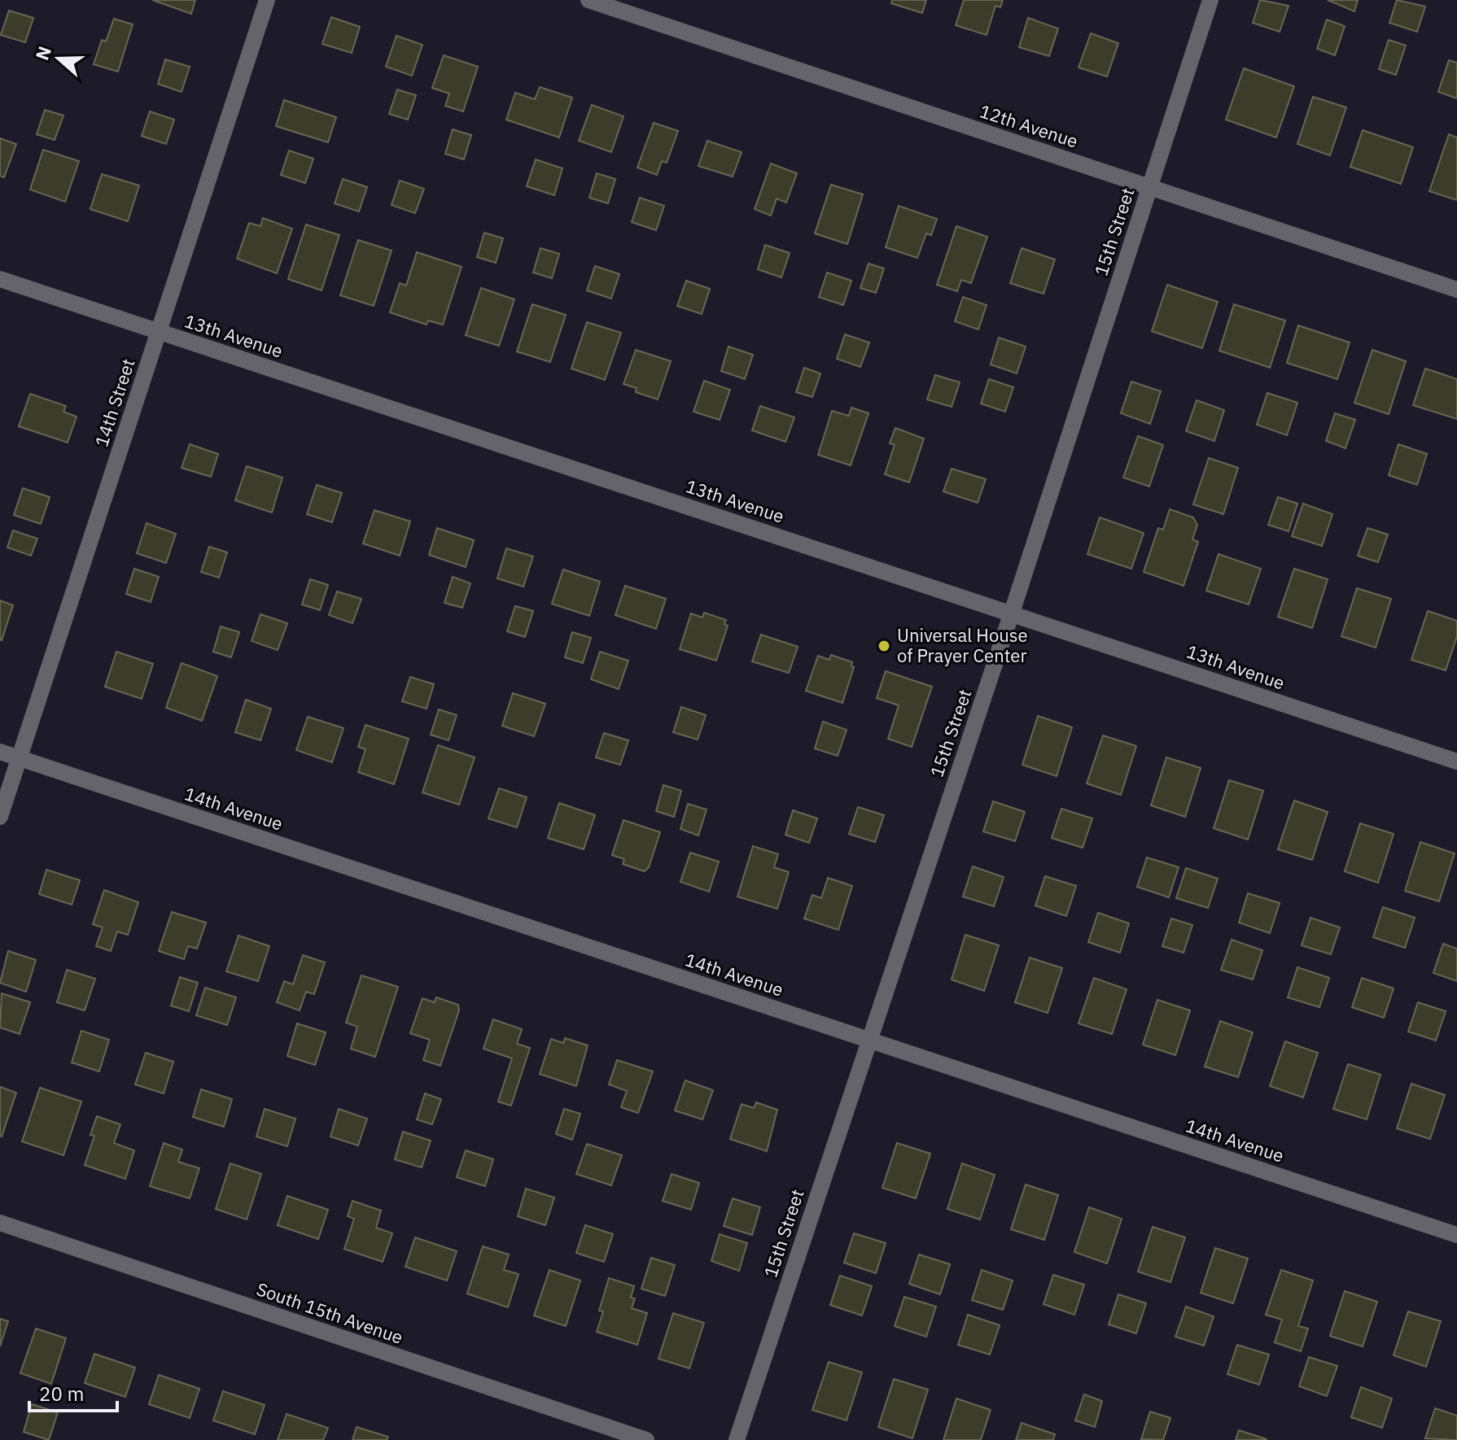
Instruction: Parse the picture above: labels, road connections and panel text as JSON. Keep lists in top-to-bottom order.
{
  "streets": {
    "street": [
      "12th Avenue",
      "15th Street",
      "13th Avenue",
      "14th Street",
      "14th Avenue",
      "South 15th Avenue"
    ]
  },
  "crossings": [
    ["12th Avenue", "15th Street"],
    ["15th Street", "13th Avenue"],
    ["15th Street", "14th Avenue"],
    ["13th Avenue", "14th Street"],
    ["14th Street", "14th Avenue"]
  ],
  "places": ["Universal House of Prayer Center"],
  "scale_bar": "20 m",
  "north": "left"
}
